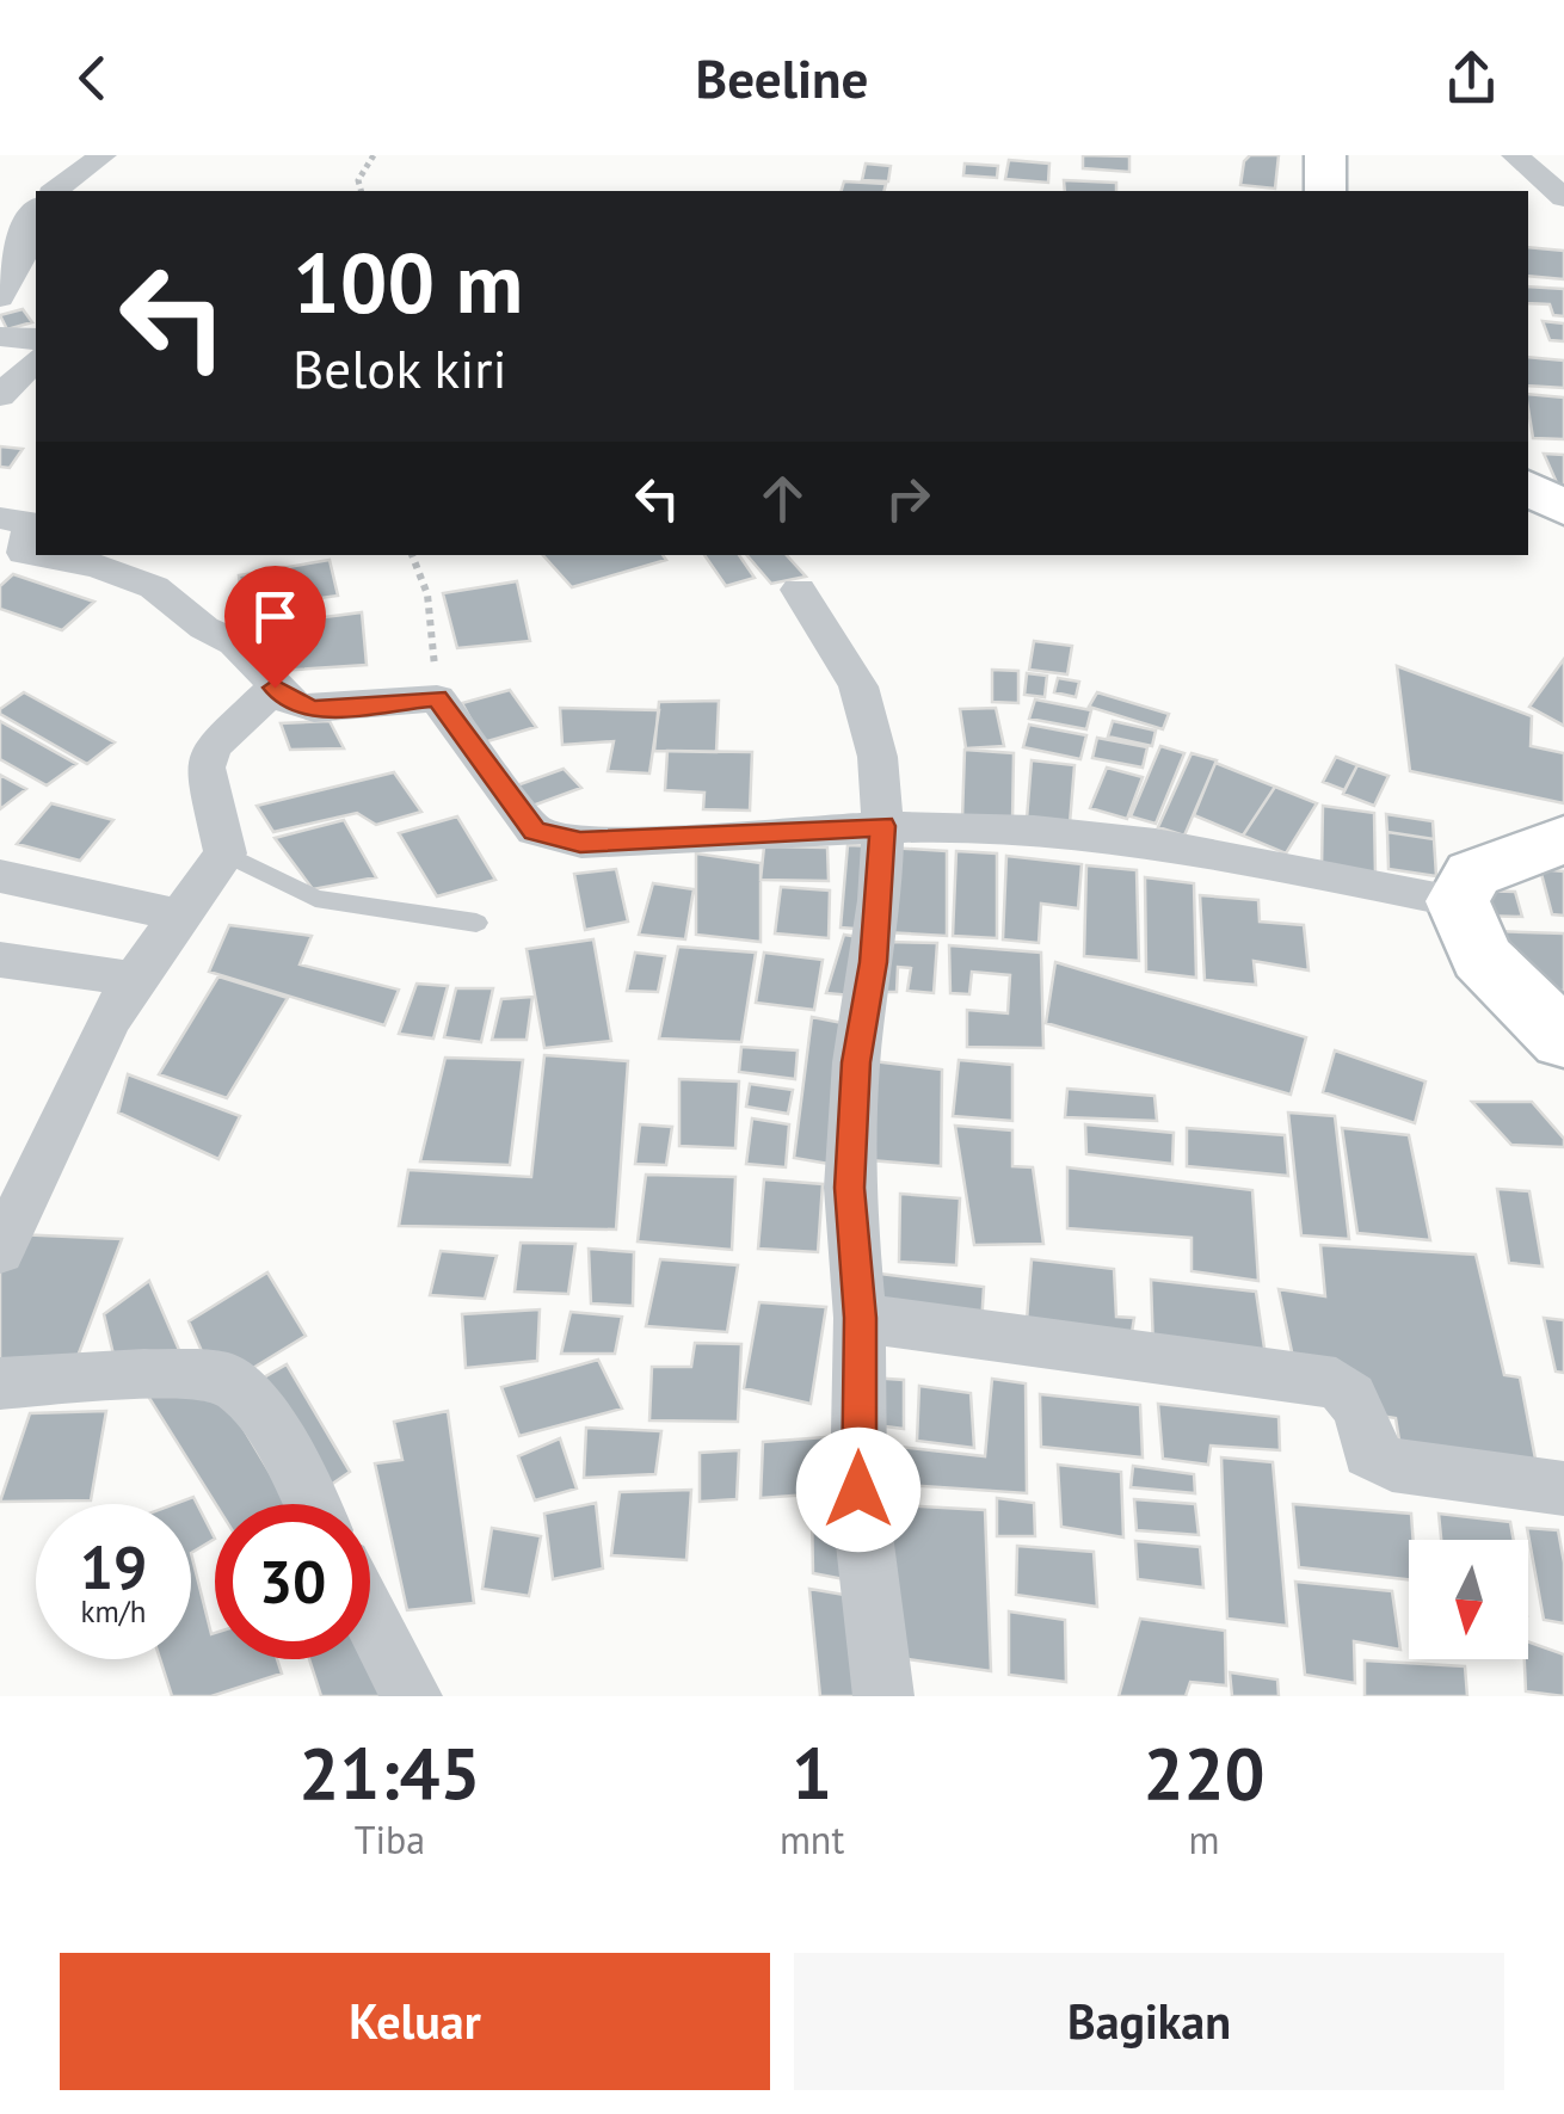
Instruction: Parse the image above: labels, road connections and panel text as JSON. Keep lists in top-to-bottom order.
{
  "north": "bottom",
  "page": {
    "header": "Beeline",
    "turn": ["100 m", "Belok kiri"],
    "speed": "19 km/h",
    "limit": "30",
    "eta": [
      "21:45",
      "Tiba",
      "1",
      "mnt",
      "220",
      "m"
    ],
    "buttons": ["Keluar", "Bagikan"]
  }
}
